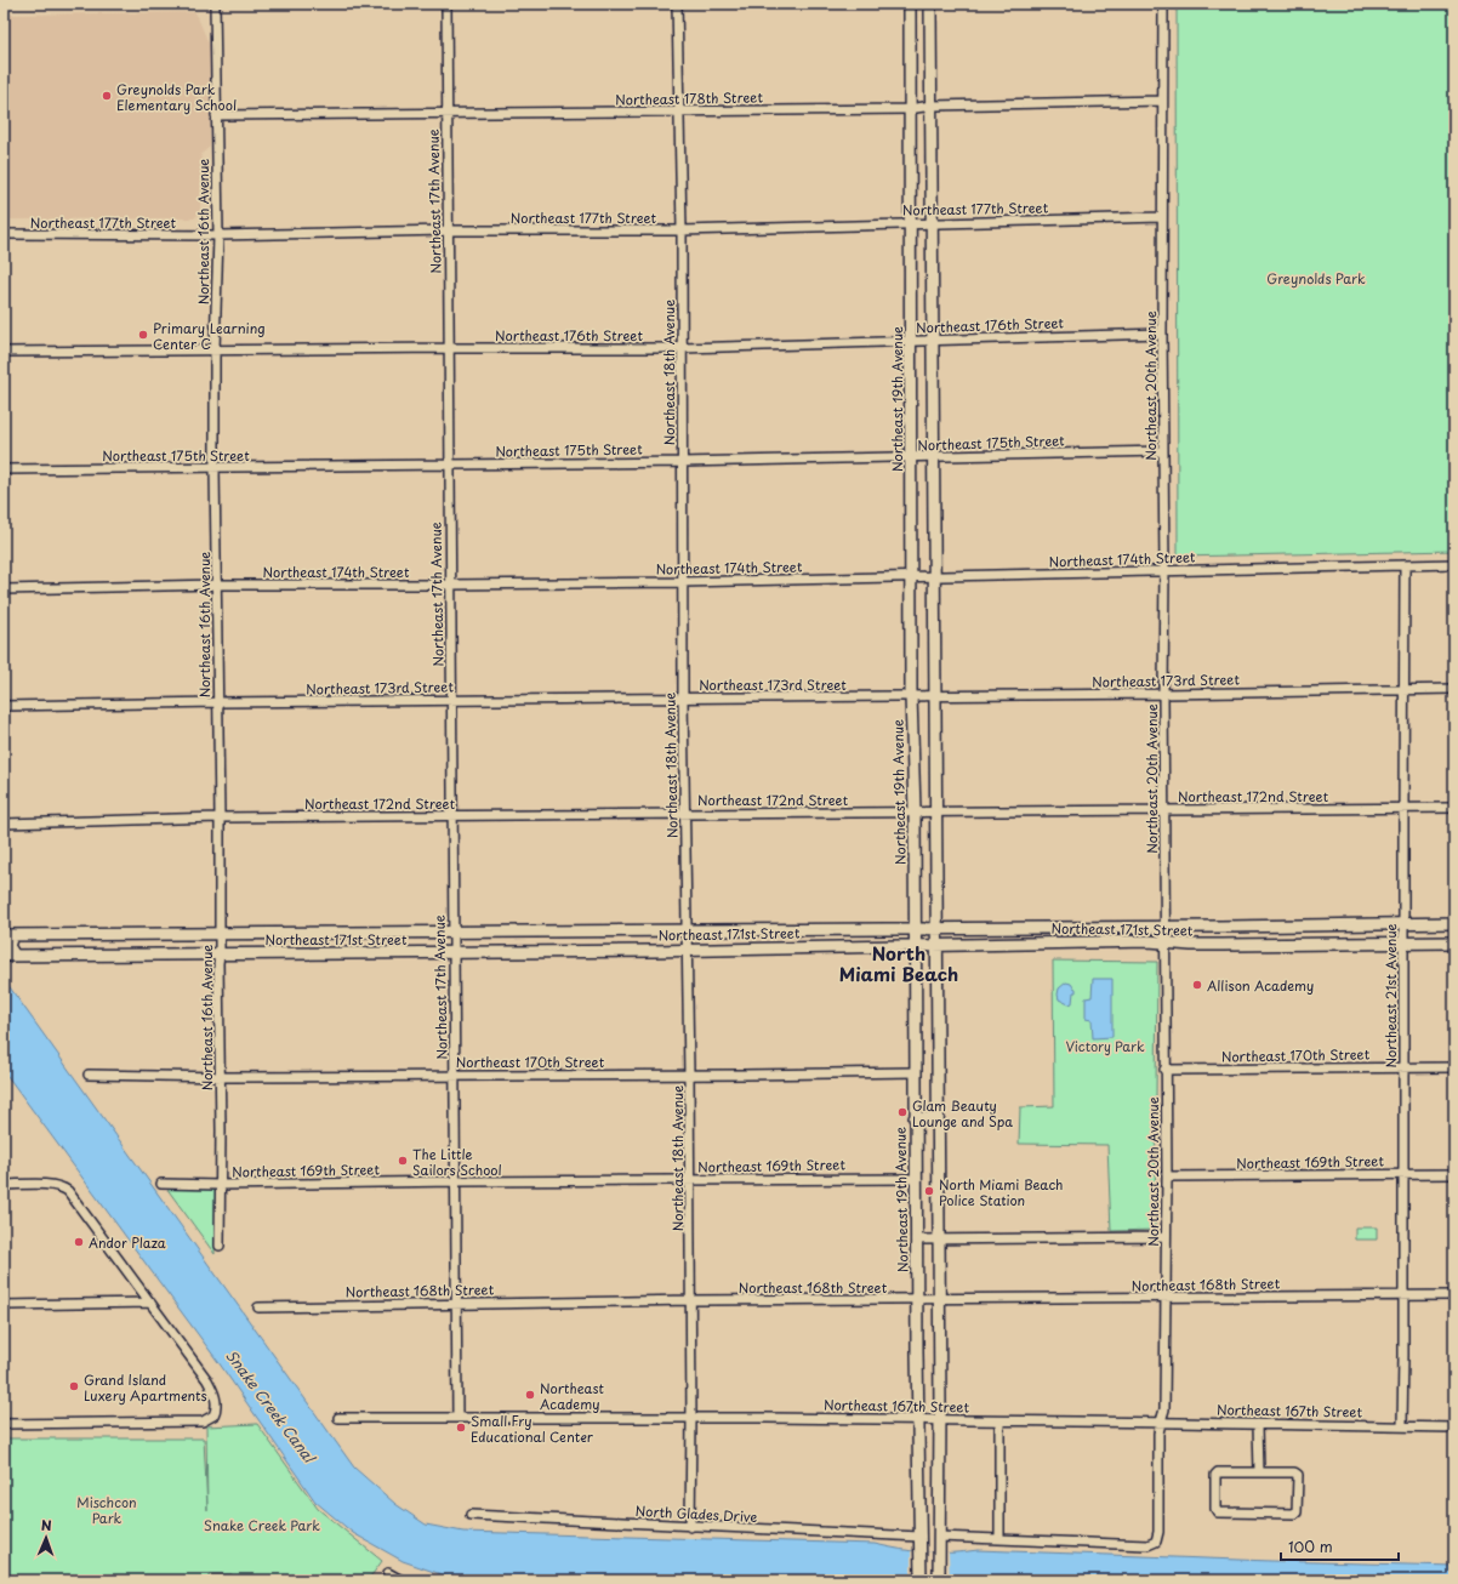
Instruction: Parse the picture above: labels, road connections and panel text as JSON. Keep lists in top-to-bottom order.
{
  "streets": {
    "street": [
      "Northeast 178th Street",
      "Northeast 17th Avenue",
      "Northeast 177th Street",
      "Northeast 16th Avenue",
      "Northeast 176th Street",
      "Northeast 18th Avenue",
      "Northeast 20th Avenue",
      "Northeast 19th Avenue",
      "Northeast 175th Street",
      "Northeast 174th Street",
      "Northeast 173rd Street",
      "Northeast 172nd Street",
      "Northeast 171st Street",
      "Northeast 21st Avenue",
      "Northeast 170th Street",
      "Northeast 169th Street",
      "Northeast 168th Street",
      "Northeast 167th Street",
      "North Glades Drive"
    ]
  },
  "crossings": [
    ["Northeast 178th Street", "Northeast 17th Avenue"],
    ["Northeast 178th Street", "Northeast 16th Avenue"],
    ["Northeast 178th Street", "Northeast 18th Avenue"],
    ["Northeast 178th Street", "Northeast 20th Avenue"],
    ["Northeast 178th Street", "Northeast 19th Avenue"],
    ["Northeast 17th Avenue", "Northeast 177th Street"],
    ["Northeast 17th Avenue", "Northeast 176th Street"],
    ["Northeast 17th Avenue", "Northeast 175th Street"],
    ["Northeast 17th Avenue", "Northeast 174th Street"],
    ["Northeast 17th Avenue", "Northeast 173rd Street"],
    ["Northeast 17th Avenue", "Northeast 172nd Street"],
    ["Northeast 17th Avenue", "Northeast 171st Street"],
    ["Northeast 17th Avenue", "Northeast 170th Street"],
    ["Northeast 17th Avenue", "Northeast 169th Street"],
    ["Northeast 17th Avenue", "Northeast 168th Street"],
    ["Northeast 17th Avenue", "Northeast 167th Street"],
    ["Northeast 177th Street", "Northeast 16th Avenue"],
    ["Northeast 177th Street", "Northeast 18th Avenue"],
    ["Northeast 177th Street", "Northeast 20th Avenue"],
    ["Northeast 177th Street", "Northeast 19th Avenue"],
    ["Northeast 16th Avenue", "Northeast 176th Street"],
    ["Northeast 16th Avenue", "Northeast 175th Street"],
    ["Northeast 16th Avenue", "Northeast 174th Street"],
    ["Northeast 16th Avenue", "Northeast 173rd Street"],
    ["Northeast 16th Avenue", "Northeast 172nd Street"],
    ["Northeast 16th Avenue", "Northeast 171st Street"],
    ["Northeast 16th Avenue", "Northeast 170th Street"],
    ["Northeast 16th Avenue", "Northeast 169th Street"],
    ["Northeast 176th Street", "Northeast 18th Avenue"],
    ["Northeast 176th Street", "Northeast 20th Avenue"],
    ["Northeast 176th Street", "Northeast 19th Avenue"],
    ["Northeast 18th Avenue", "Northeast 175th Street"],
    ["Northeast 18th Avenue", "Northeast 174th Street"],
    ["Northeast 18th Avenue", "Northeast 173rd Street"],
    ["Northeast 18th Avenue", "Northeast 172nd Street"],
    ["Northeast 18th Avenue", "Northeast 171st Street"],
    ["Northeast 18th Avenue", "Northeast 170th Street"],
    ["Northeast 18th Avenue", "Northeast 169th Street"],
    ["Northeast 18th Avenue", "Northeast 168th Street"],
    ["Northeast 18th Avenue", "Northeast 167th Street"],
    ["Northeast 18th Avenue", "North Glades Drive"],
    ["Northeast 20th Avenue", "Northeast 175th Street"],
    ["Northeast 20th Avenue", "Northeast 174th Street"],
    ["Northeast 20th Avenue", "Northeast 173rd Street"],
    ["Northeast 20th Avenue", "Northeast 172nd Street"],
    ["Northeast 20th Avenue", "Northeast 171st Street"],
    ["Northeast 20th Avenue", "Northeast 170th Street"],
    ["Northeast 20th Avenue", "Northeast 169th Street"],
    ["Northeast 20th Avenue", "Northeast 168th Street"],
    ["Northeast 20th Avenue", "Northeast 167th Street"],
    ["Northeast 19th Avenue", "Northeast 175th Street"],
    ["Northeast 19th Avenue", "Northeast 174th Street"],
    ["Northeast 19th Avenue", "Northeast 173rd Street"],
    ["Northeast 19th Avenue", "Northeast 172nd Street"],
    ["Northeast 19th Avenue", "Northeast 171st Street"],
    ["Northeast 19th Avenue", "Northeast 170th Street"],
    ["Northeast 19th Avenue", "Northeast 169th Street"],
    ["Northeast 19th Avenue", "Northeast 168th Street"],
    ["Northeast 19th Avenue", "Northeast 167th Street"],
    ["Northeast 19th Avenue", "North Glades Drive"],
    ["Northeast 174th Street", "Northeast 21st Avenue"],
    ["Northeast 173rd Street", "Northeast 21st Avenue"],
    ["Northeast 172nd Street", "Northeast 21st Avenue"],
    ["Northeast 171st Street", "Northeast 21st Avenue"],
    ["Northeast 21st Avenue", "Northeast 170th Street"],
    ["Northeast 21st Avenue", "Northeast 169th Street"],
    ["Northeast 21st Avenue", "Northeast 168th Street"],
    ["Northeast 21st Avenue", "Northeast 167th Street"]
  ],
  "districts": ["North Miami Beach"],
  "water": ["Snake Creek Canal"],
  "parks": [
    "Greynolds Park",
    "Victory Park",
    "Mischcon Park",
    "Snake Creek Park"
  ],
  "places": [
    "Greynolds Park Elementary School",
    "Primary Learning Center C",
    "Allison Academy",
    "Glam Beauty Lounge and Spa",
    "The Little Sailors School",
    "North Miami Beach Police Station",
    "Andor Plaza",
    "Grand Island Luxery Apartments",
    "Northeast Academy",
    "Small Fry Educational Center"
  ],
  "scale_bar": "100 m",
  "north": "top"
}
